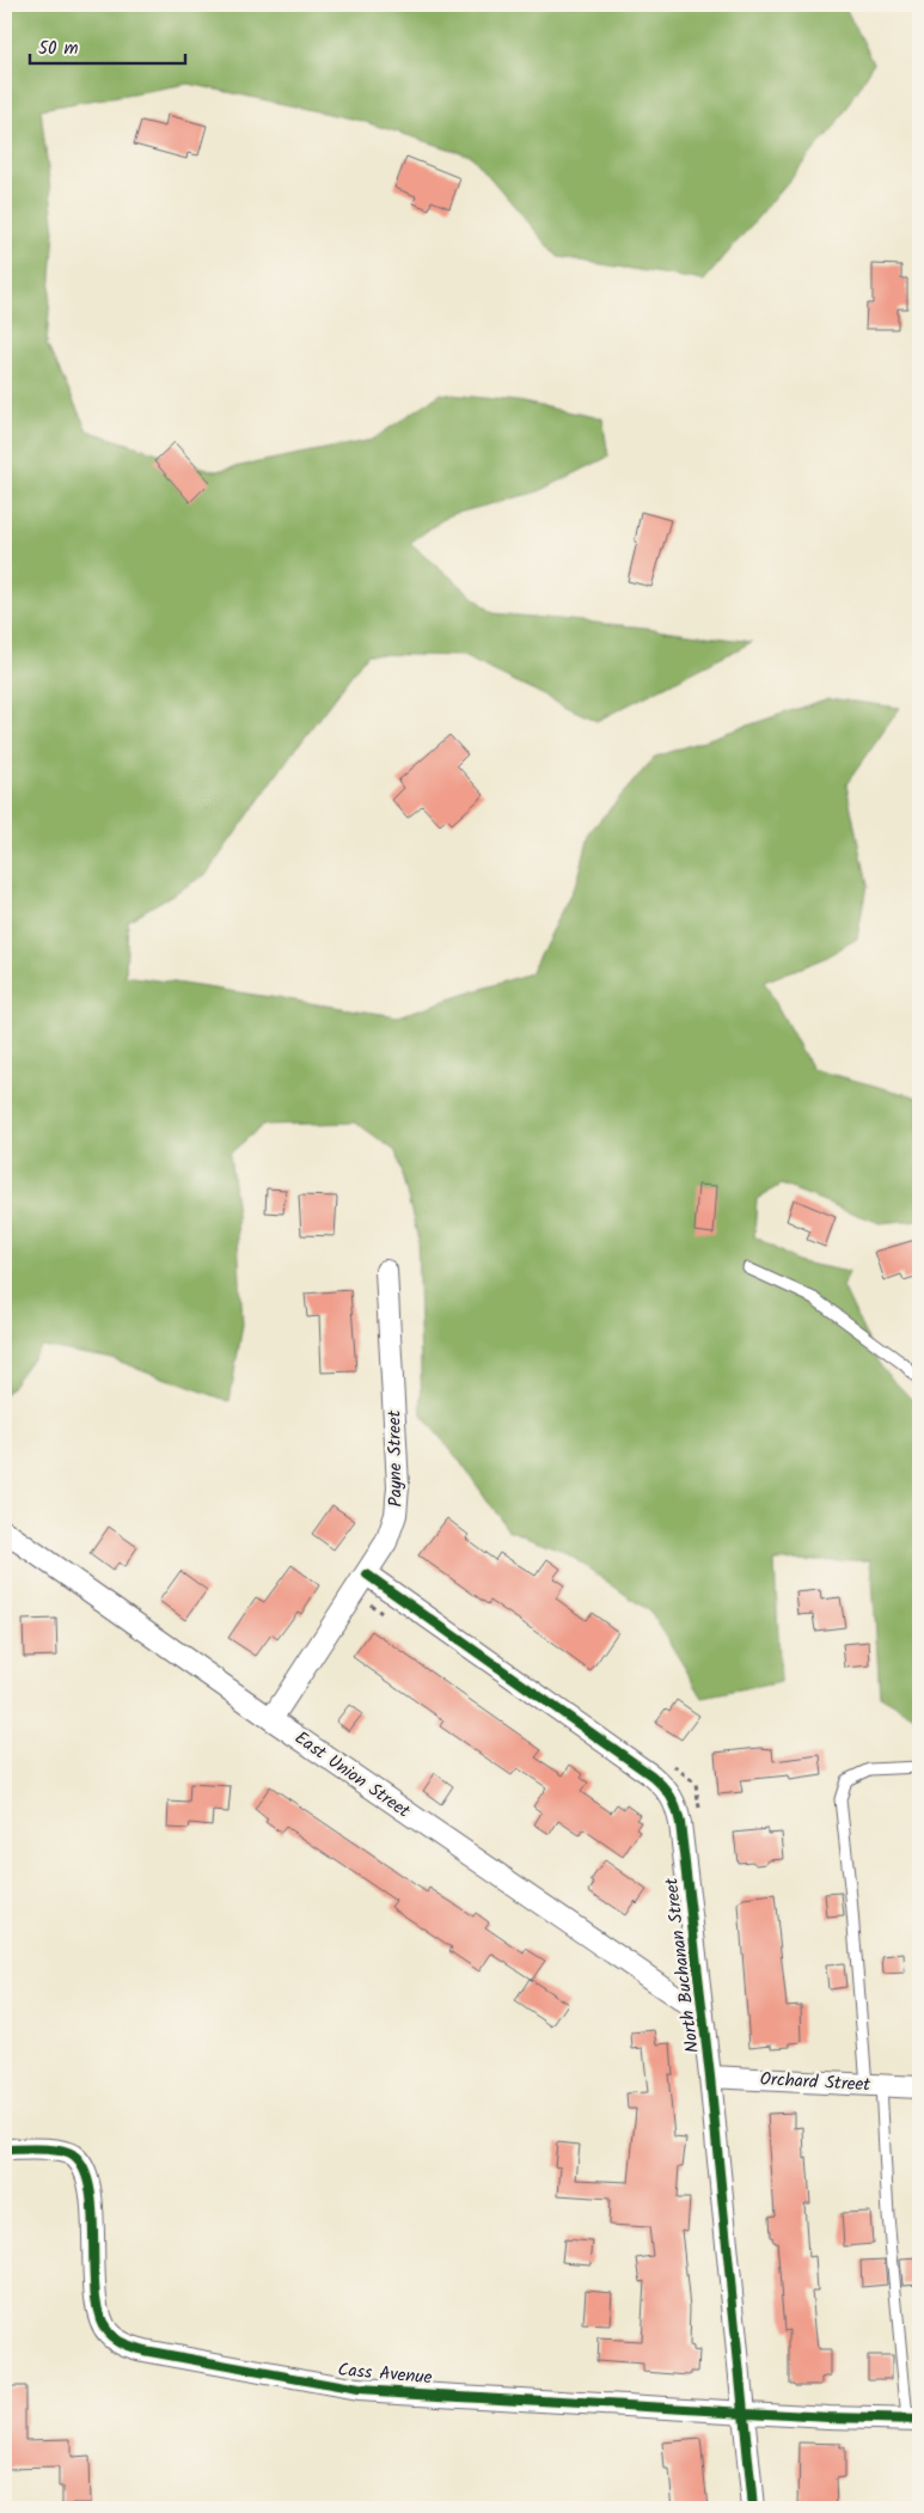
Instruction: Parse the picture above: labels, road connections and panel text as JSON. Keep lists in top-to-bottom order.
{
  "streets": {
    "street": [
      "Payne Street",
      "East Union Street",
      "North Buchanan Street",
      "Orchard Street",
      "Cass Avenue"
    ]
  },
  "crossings": [
    ["Payne Street", "East Union Street"],
    ["Payne Street", "North Buchanan Street"],
    ["East Union Street", "North Buchanan Street"],
    ["North Buchanan Street", "Orchard Street"],
    ["North Buchanan Street", "Cass Avenue"]
  ],
  "scale_bar": "50 m"
}
